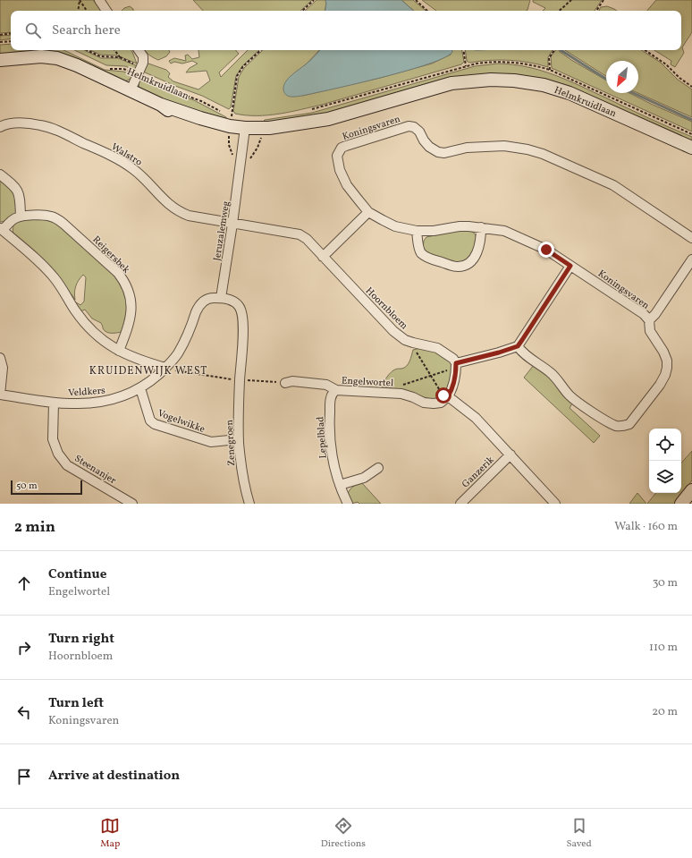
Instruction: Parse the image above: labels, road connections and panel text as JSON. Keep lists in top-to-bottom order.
{
  "streets": {
    "street": [
      "Helmkruidlaan",
      "Koningsvaren",
      "Walstro",
      "Jeruzalemweg",
      "Reigersbek",
      "Hoornbloem",
      "Engelwortel",
      "Veldkers",
      "Vogelwikke",
      "Lepelblad",
      "Zenegroen",
      "Steenanjer",
      "Ganzerik"
    ]
  },
  "crossings": [
    ["Helmkruidlaan", "Jeruzalemweg"],
    ["Walstro", "Jeruzalemweg"],
    ["Walstro", "Hoornbloem"],
    ["Jeruzalemweg", "Hoornbloem"],
    ["Reigersbek", "Veldkers"],
    ["Engelwortel", "Lepelblad"],
    ["Veldkers", "Vogelwikke"],
    ["Veldkers", "Steenanjer"],
    ["Vogelwikke", "Zenegroen"]
  ],
  "districts": ["KRUIDENWIJK WEST"],
  "scale_bar": "50 m",
  "north": "bottom left",
  "page": {
    "search": "Search here",
    "scale": "50 m",
    "heading": ["2 min", "Walk · 160 m"],
    "list": [
      ["Continue", "Engelwortel", "30 m"],
      ["Turn right", "Hoornbloem", "110 m"],
      ["Turn left", "Koningsvaren", "20 m"],
      "Arrive at destination"
    ],
    "nav": ["Map", "Directions", "Saved"]
  }
}
